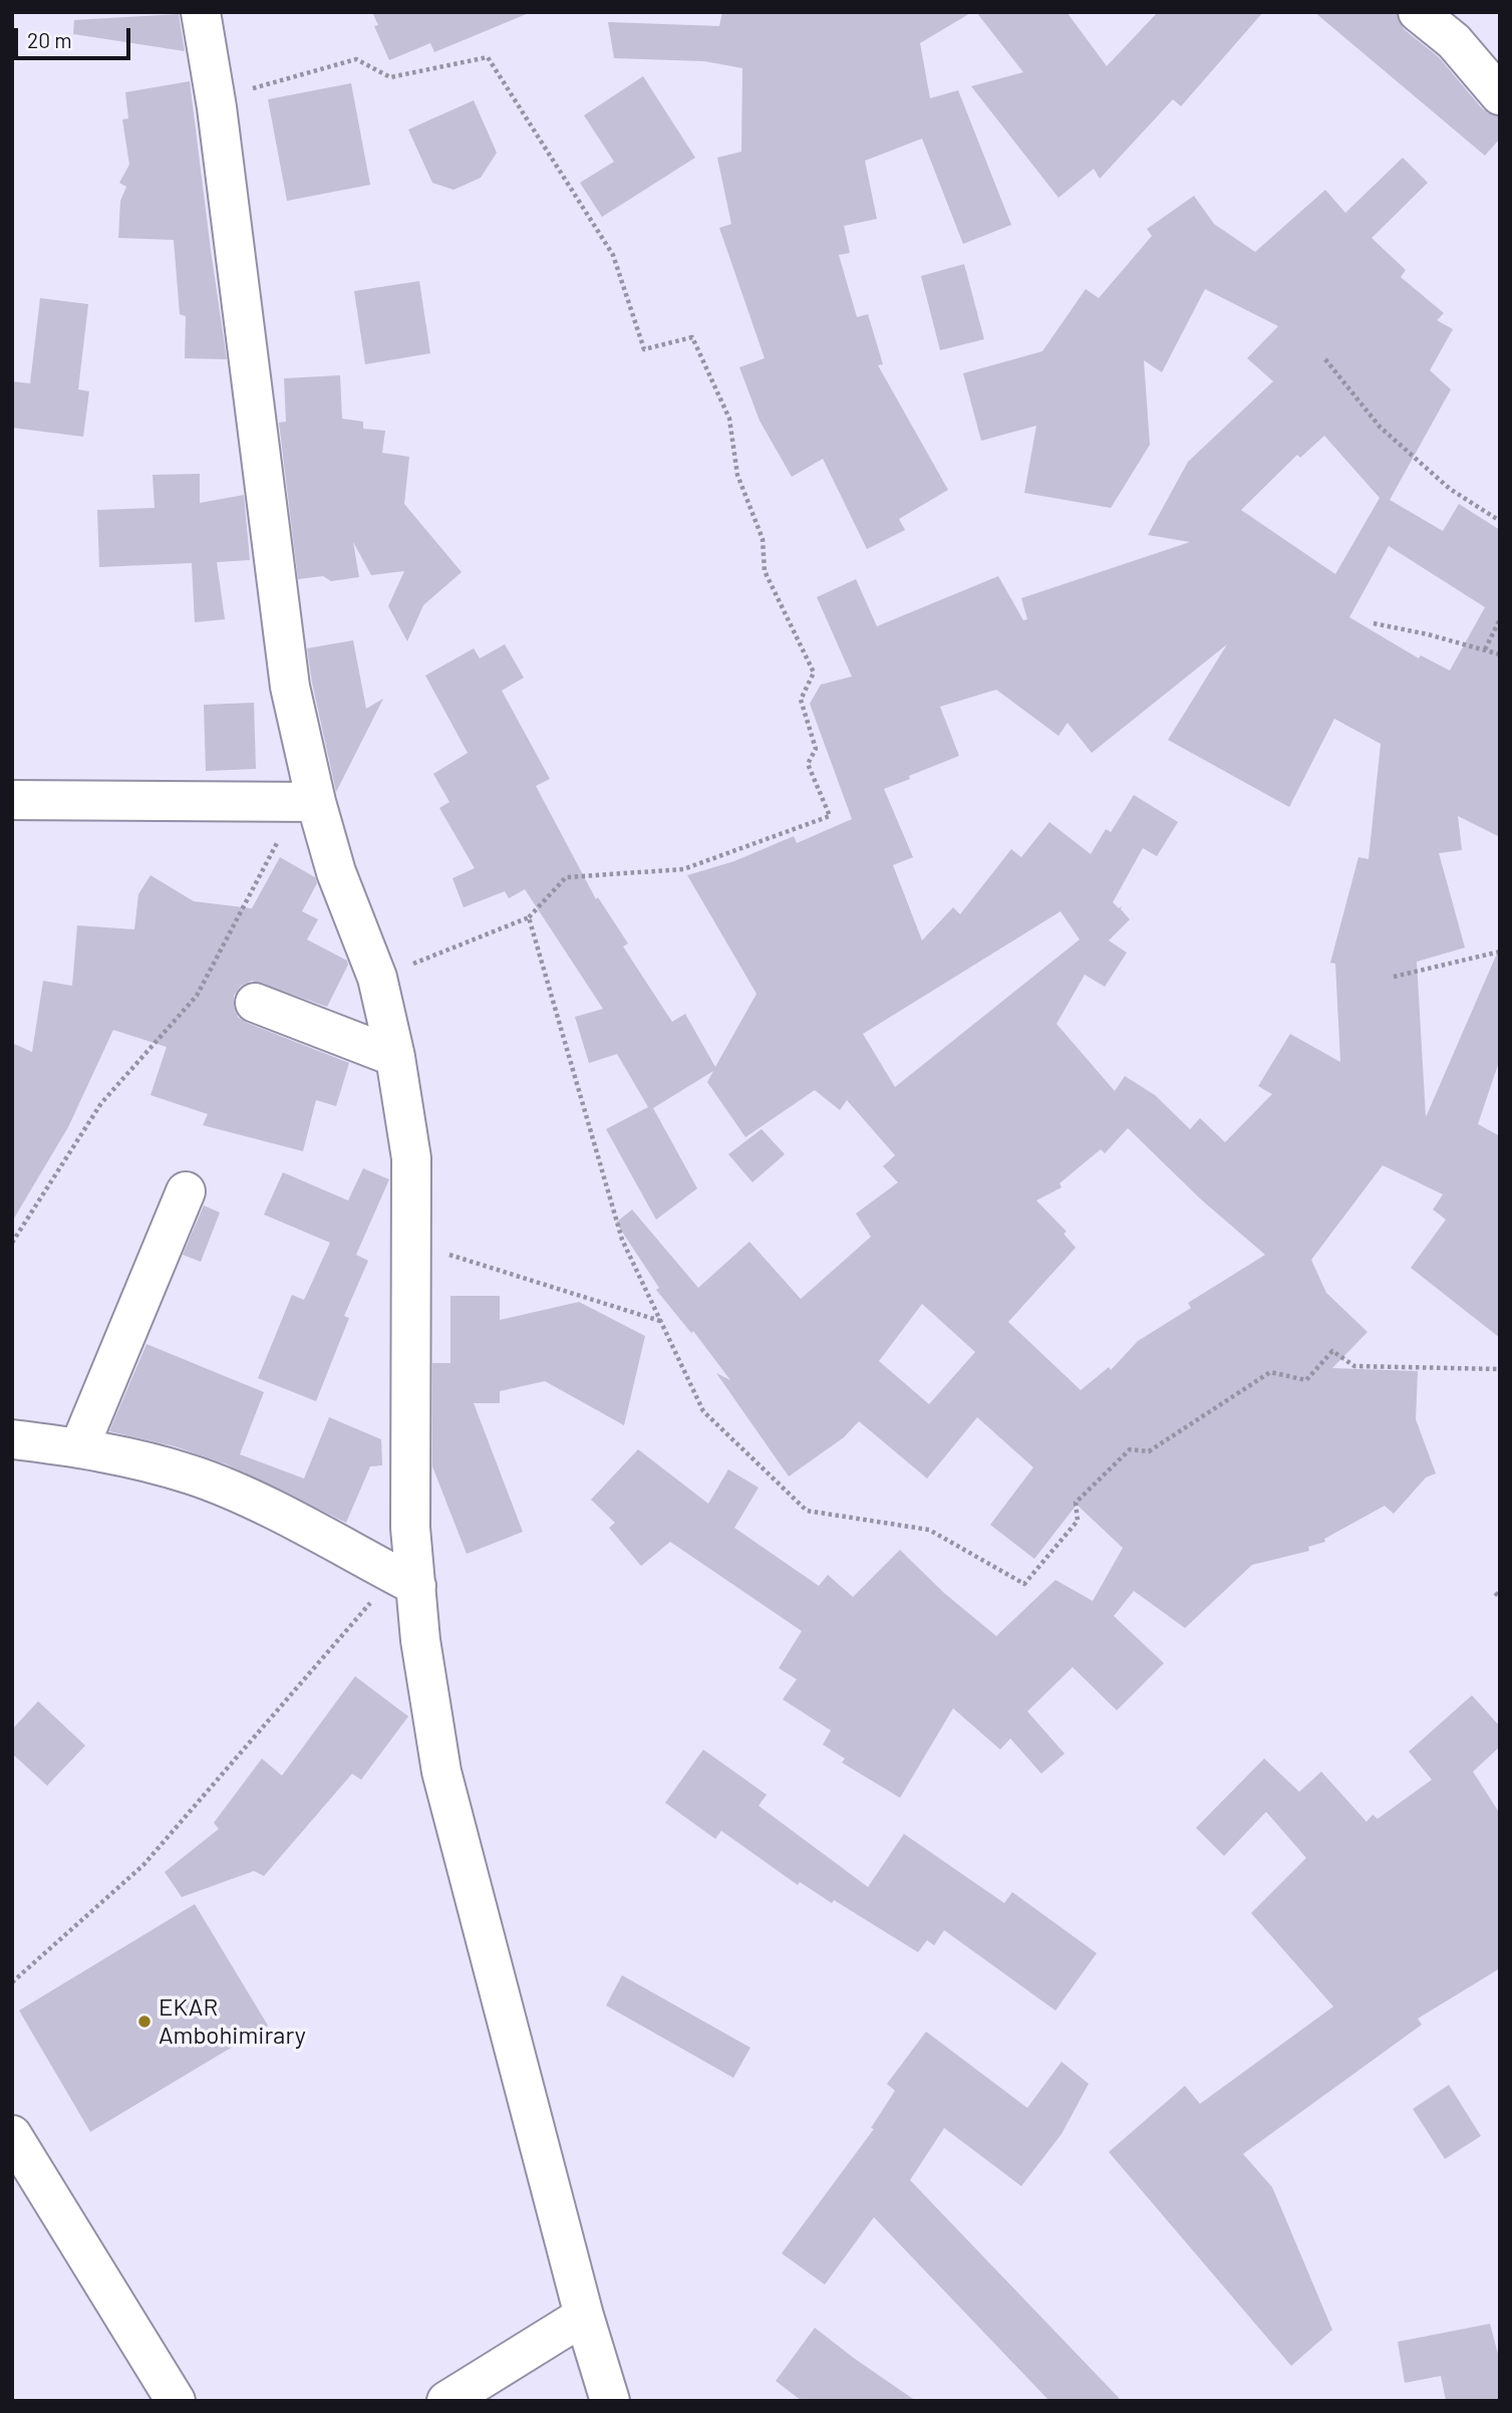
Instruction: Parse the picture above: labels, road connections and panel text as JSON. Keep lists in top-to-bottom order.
{
  "places": ["EKAR Ambohimirary"],
  "scale_bar": "20 m"
}
